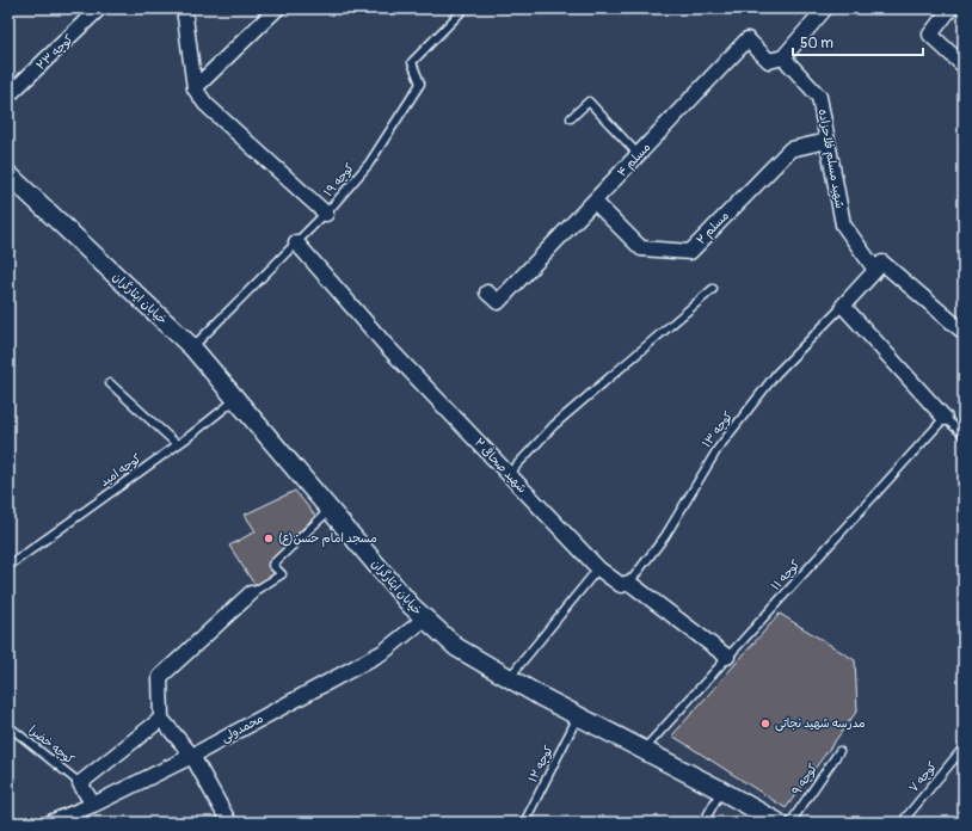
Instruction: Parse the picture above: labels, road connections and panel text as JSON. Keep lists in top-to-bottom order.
{
  "streets": {
    "street": [
      "کوچه ۲۳",
      "شهید مسلم فلاحزاده",
      "مسلم ۴",
      "مسلم ۲",
      "خیابان ایثارگران",
      "شهید صحافی ۲",
      "محمدولی"
    ],
    "lane": [
      "کوچه ۱۹",
      "کوچه ۱۳",
      "کوچه امید",
      "کوچه ۱۱",
      "کوچه خضرا",
      "کوچه ۱۲",
      "کوچه ۷",
      "کوچه ۹"
    ]
  },
  "crossings": [
    ["شهید مسلم فلاحزاده", "مسلم ۴"],
    ["شهید مسلم فلاحزاده", "مسلم ۲"],
    ["مسلم ۴", "مسلم ۲"],
    ["کوچه ۱۹", "خیابان ایثارگران"],
    ["کوچه ۱۹", "شهید صحافی ۲"],
    ["خیابان ایثارگران", "کوچه امید"],
    ["خیابان ایثارگران", "کوچه ۱۱"],
    ["خیابان ایثارگران", "محمدولی"],
    ["خیابان ایثارگران", "کوچه ۱۲"],
    ["کوچه ۱۳", "شهید صحافی ۲"],
    ["شهید صحافی ۲", "کوچه ۱۱"]
  ],
  "places": ["مسجد امام حسن(ع)", "مدرسه شهید نجاتی"],
  "scale_bar": "50 m"
}
